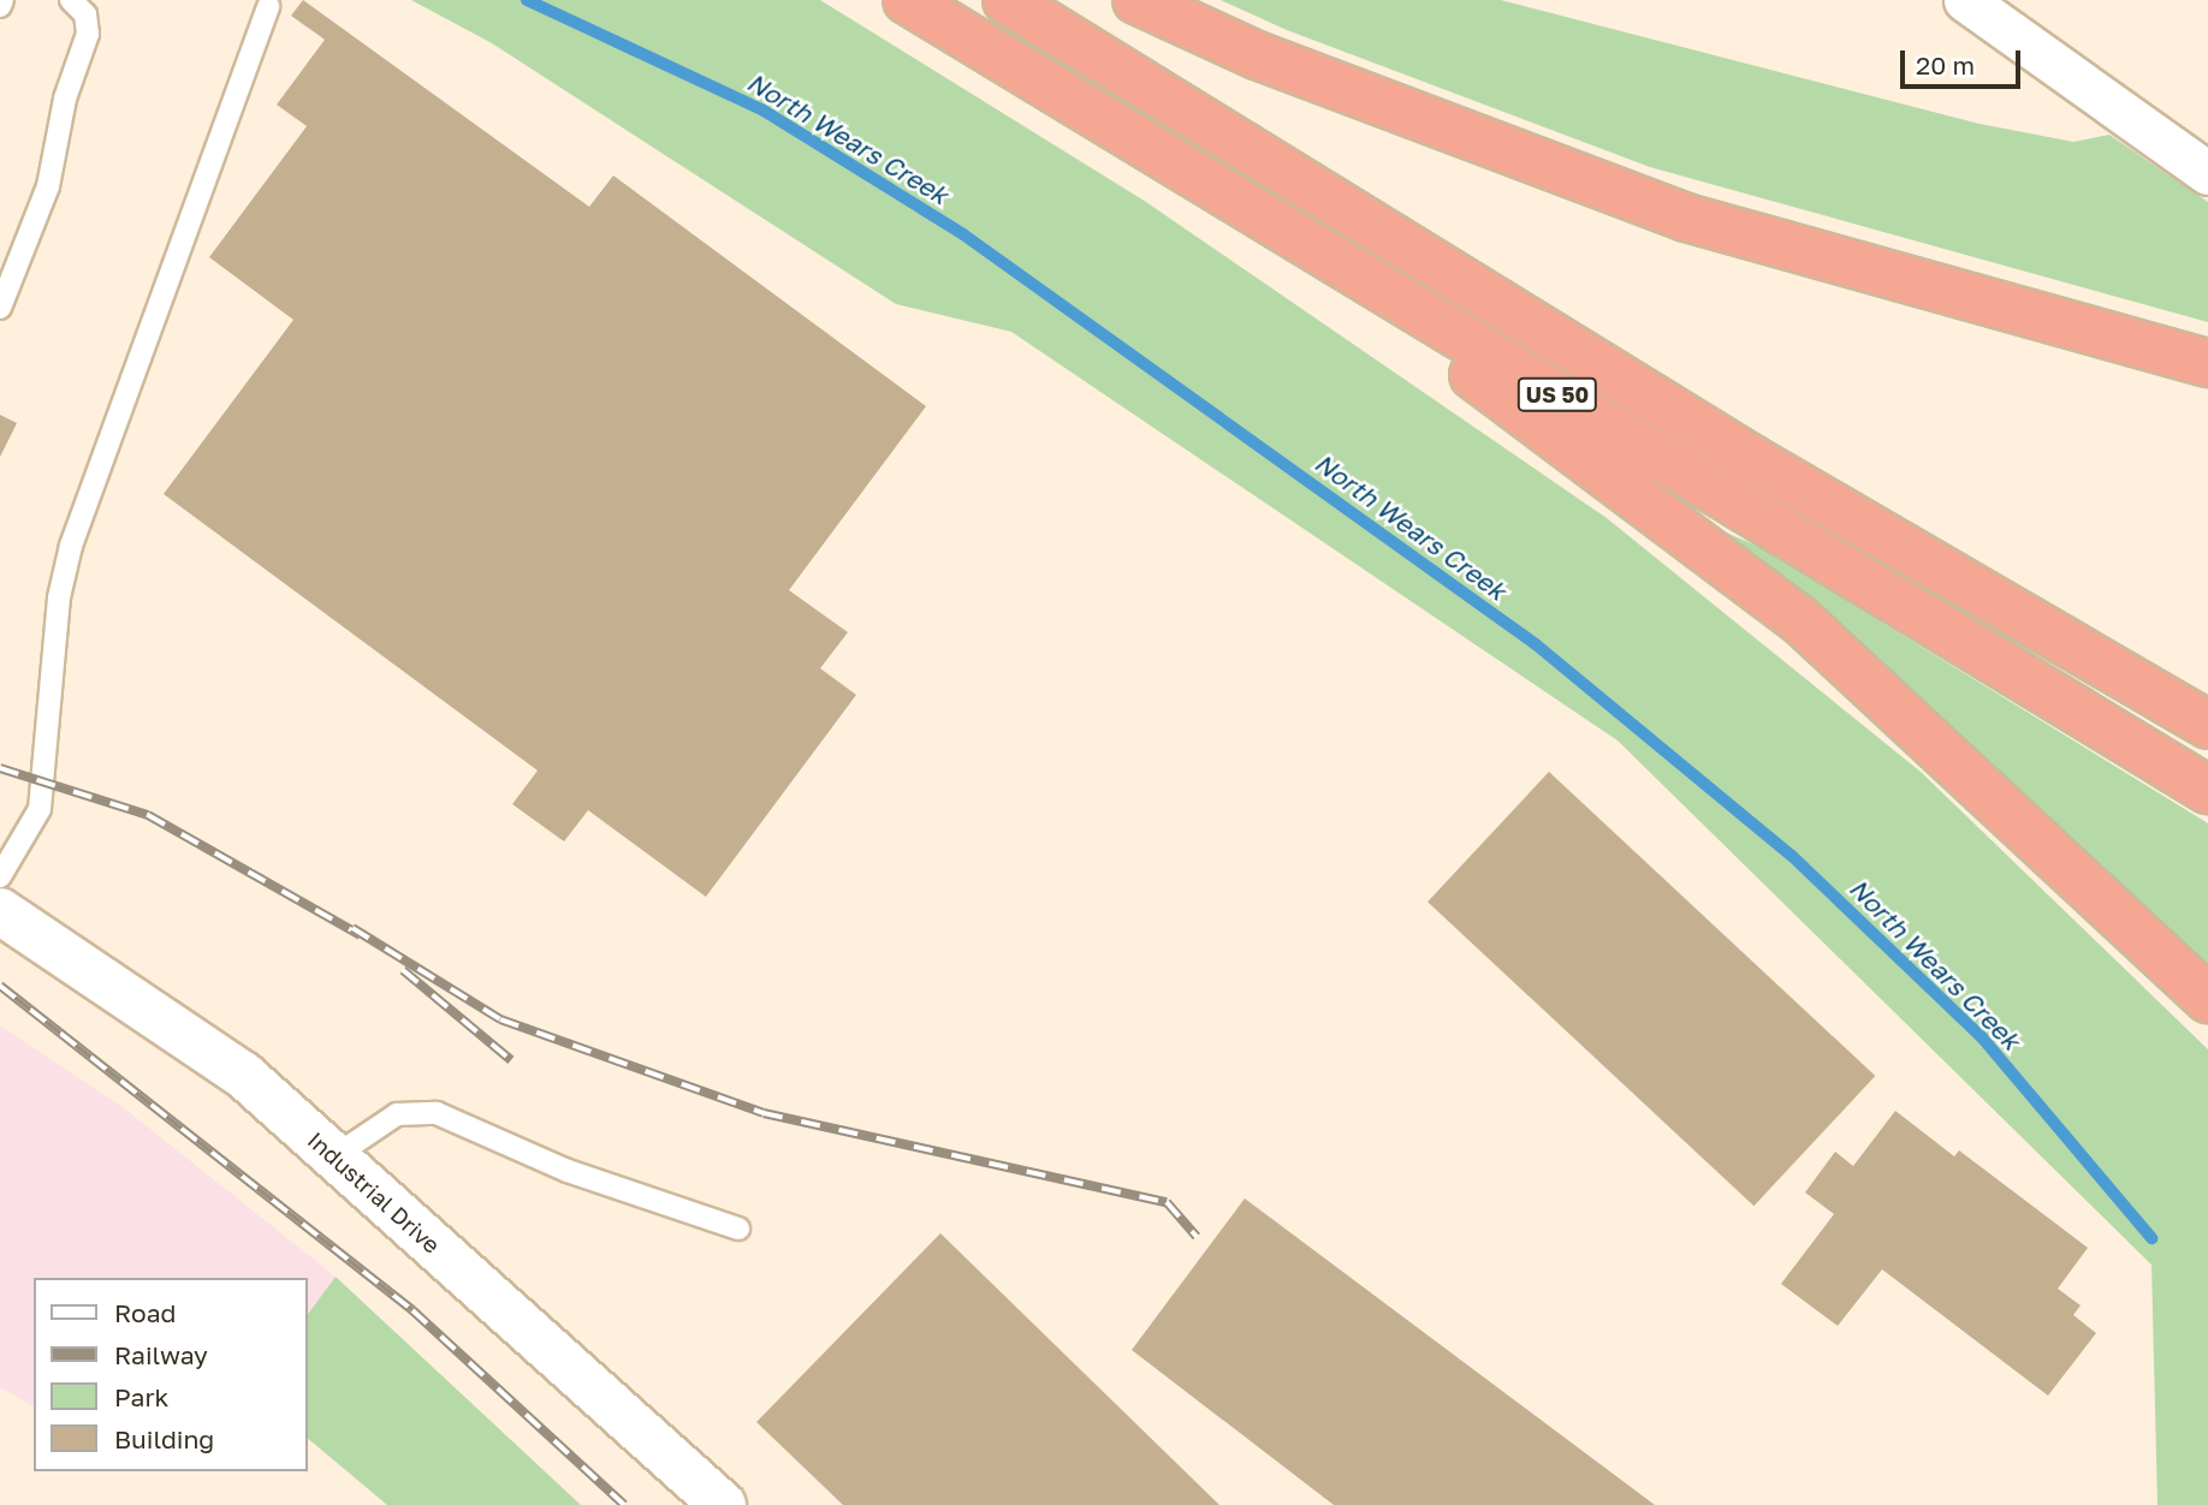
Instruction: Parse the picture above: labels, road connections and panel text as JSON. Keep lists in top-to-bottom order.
{
  "streets": {
    "highway": ["US 50"],
    "main road": ["Industrial Drive"]
  },
  "water": ["North Wears Creek"],
  "legend": [
    "Road",
    "Railway",
    "Park",
    "Building"
  ],
  "scale_bar": "20 m"
}
